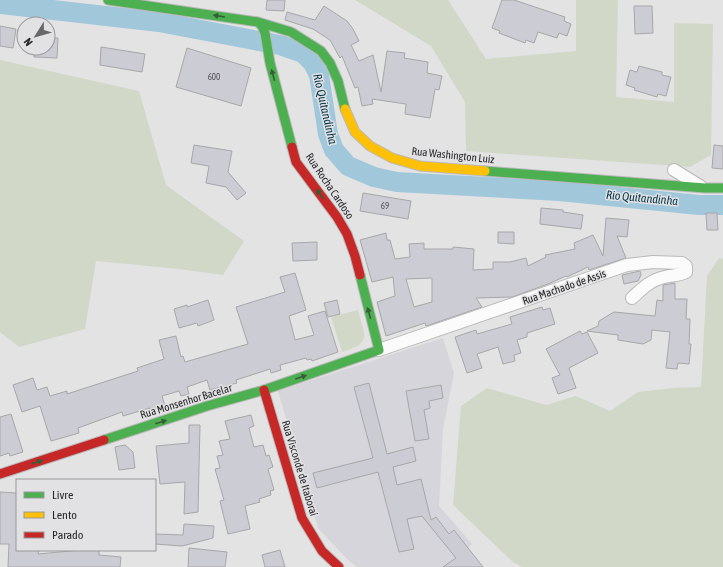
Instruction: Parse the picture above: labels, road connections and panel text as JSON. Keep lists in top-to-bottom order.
{
  "streets": {
    "main road": [
      "Rua Washington Luiz",
      "Rua Rocha Cardoso",
      "Rua Monsenhor Bacelar",
      "Rua Visconde de Itaboraí"
    ],
    "street": ["Rua Machado de Assis"]
  },
  "crossings": [
    ["Rua Washington Luiz", "Rua Rocha Cardoso"],
    ["Rua Rocha Cardoso", "Rua Machado de Assis"],
    ["Rua Rocha Cardoso", "Rua Monsenhor Bacelar"],
    ["Rua Machado de Assis", "Rua Monsenhor Bacelar"],
    ["Rua Monsenhor Bacelar", "Rua Visconde de Itaboraí"]
  ],
  "one_way": ["Rua Rocha Cardoso", "Rua Monsenhor Bacelar"],
  "water": ["Rio Quitandinha"],
  "house_numbers": ["600", "69"],
  "legend": ["Livre", "Lento", "Parado"],
  "north": "bottom left"
}
